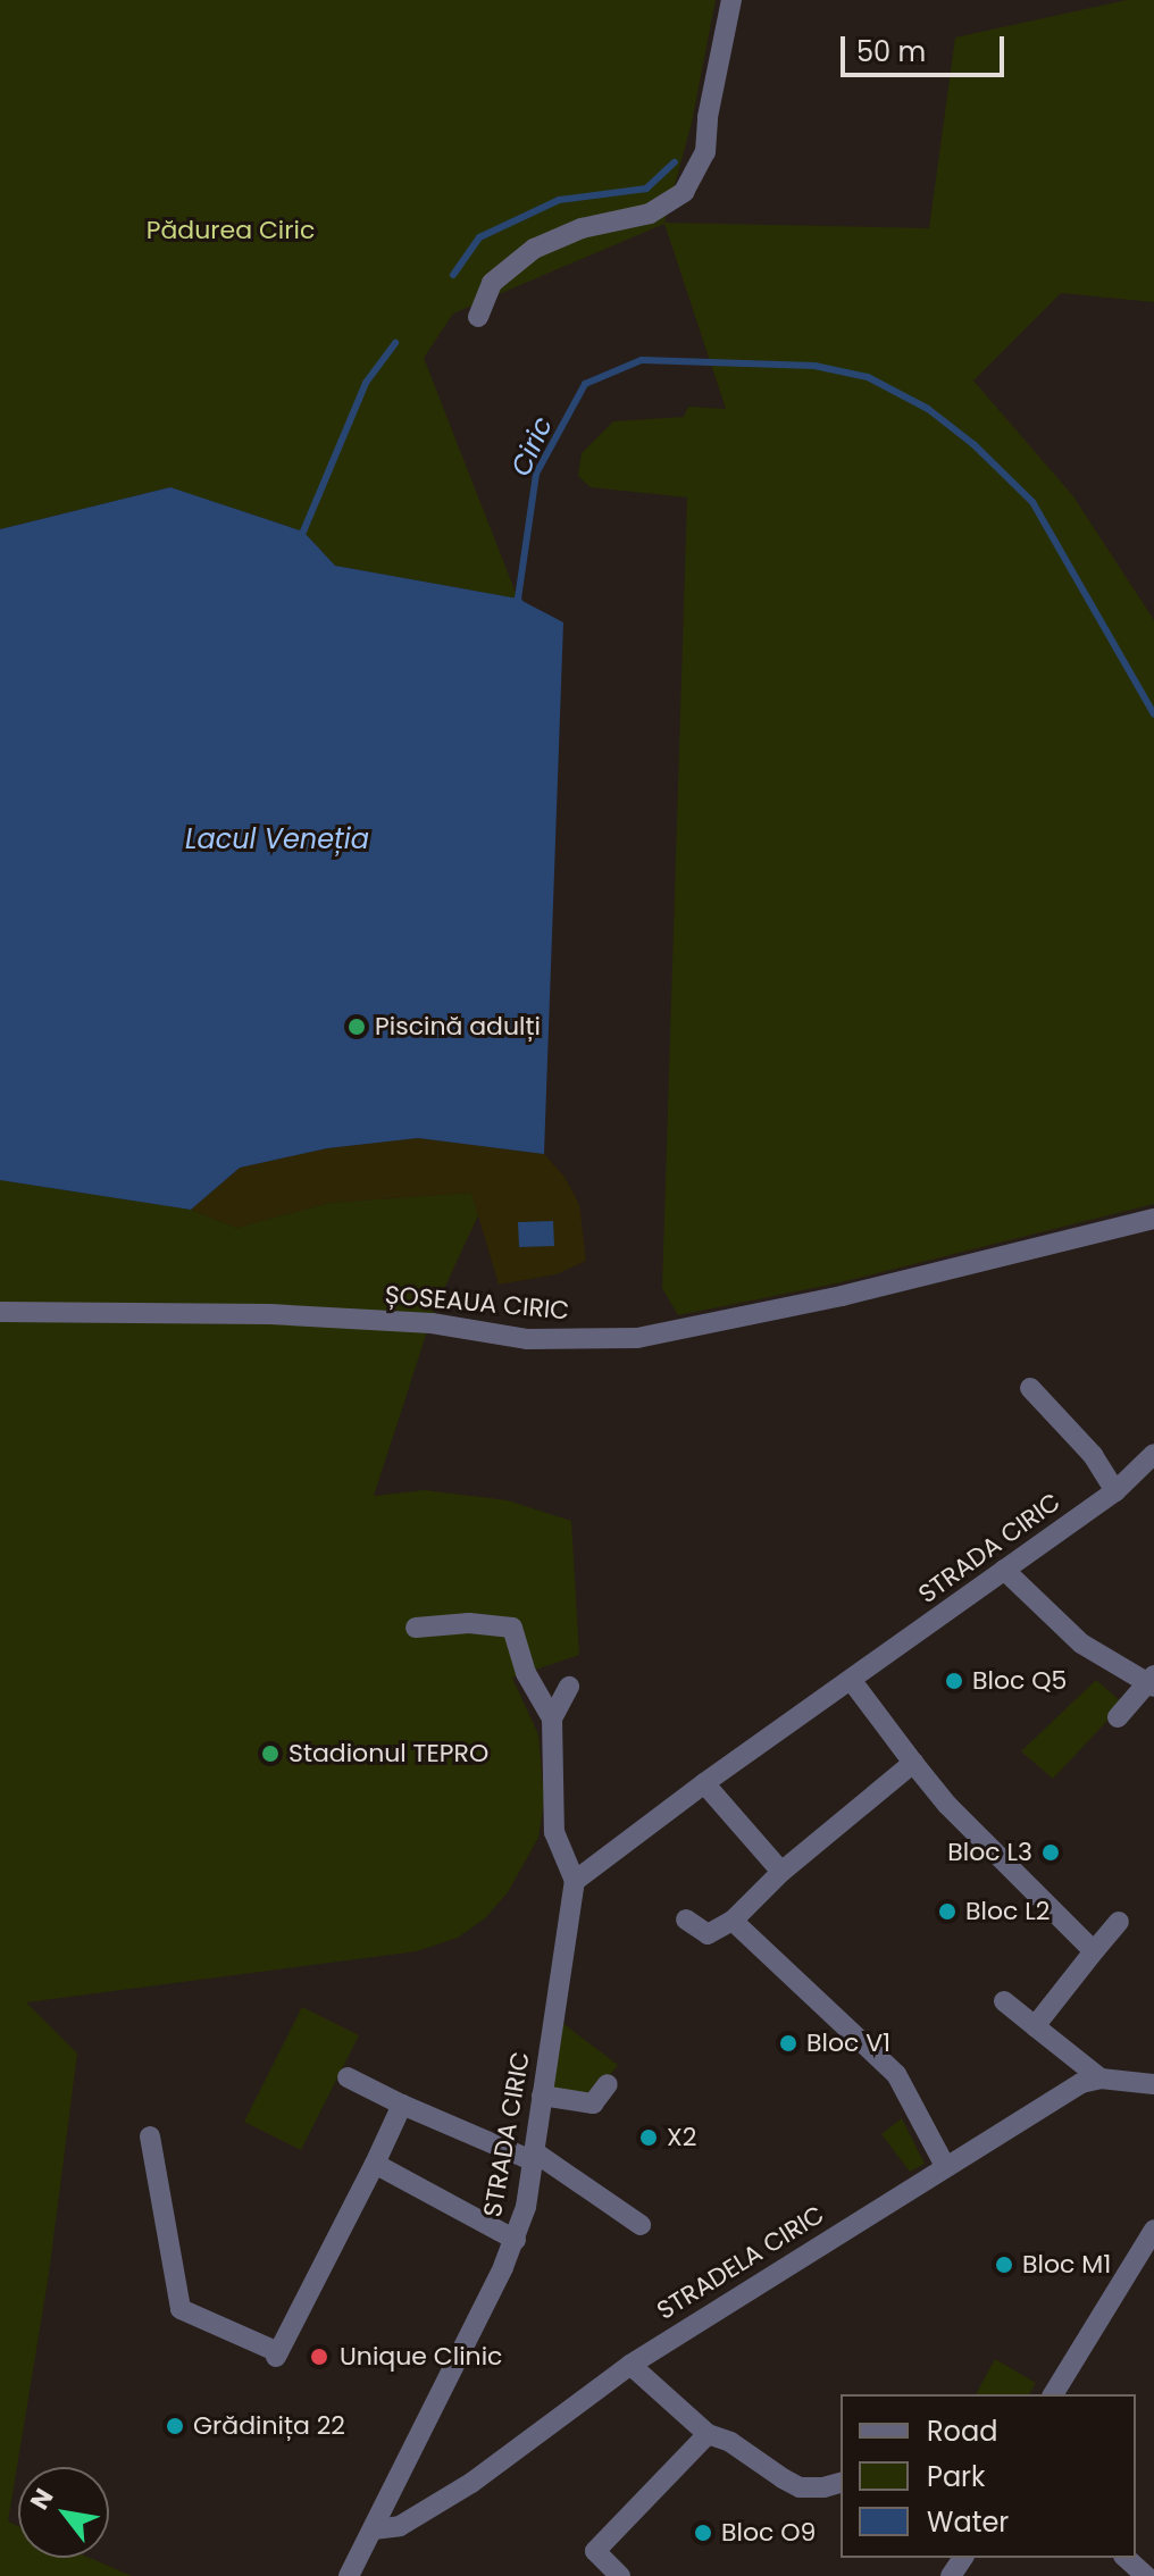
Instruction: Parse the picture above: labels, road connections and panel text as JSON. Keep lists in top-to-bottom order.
{
  "streets": {
    "street": ["ȘOSEAUA CIRIC", "STRADA CIRIC", "STRADELA CIRIC"]
  },
  "crossings": [
    ["STRADA CIRIC", "STRADELA CIRIC"]
  ],
  "water": ["Ciric", "Lacul Veneția"],
  "parks": ["Pădurea Ciric"],
  "places": [
    "Piscină adulți",
    "Bloc Q5",
    "Stadionul TEPRO",
    "Bloc L3",
    "Bloc L2",
    "Bloc V1",
    "X2",
    "Bloc M1",
    "Unique Clinic",
    "Grădinița 22",
    "Bloc O9"
  ],
  "legend": ["Road", "Park", "Water"],
  "scale_bar": "50 m",
  "north": "top left"
}
